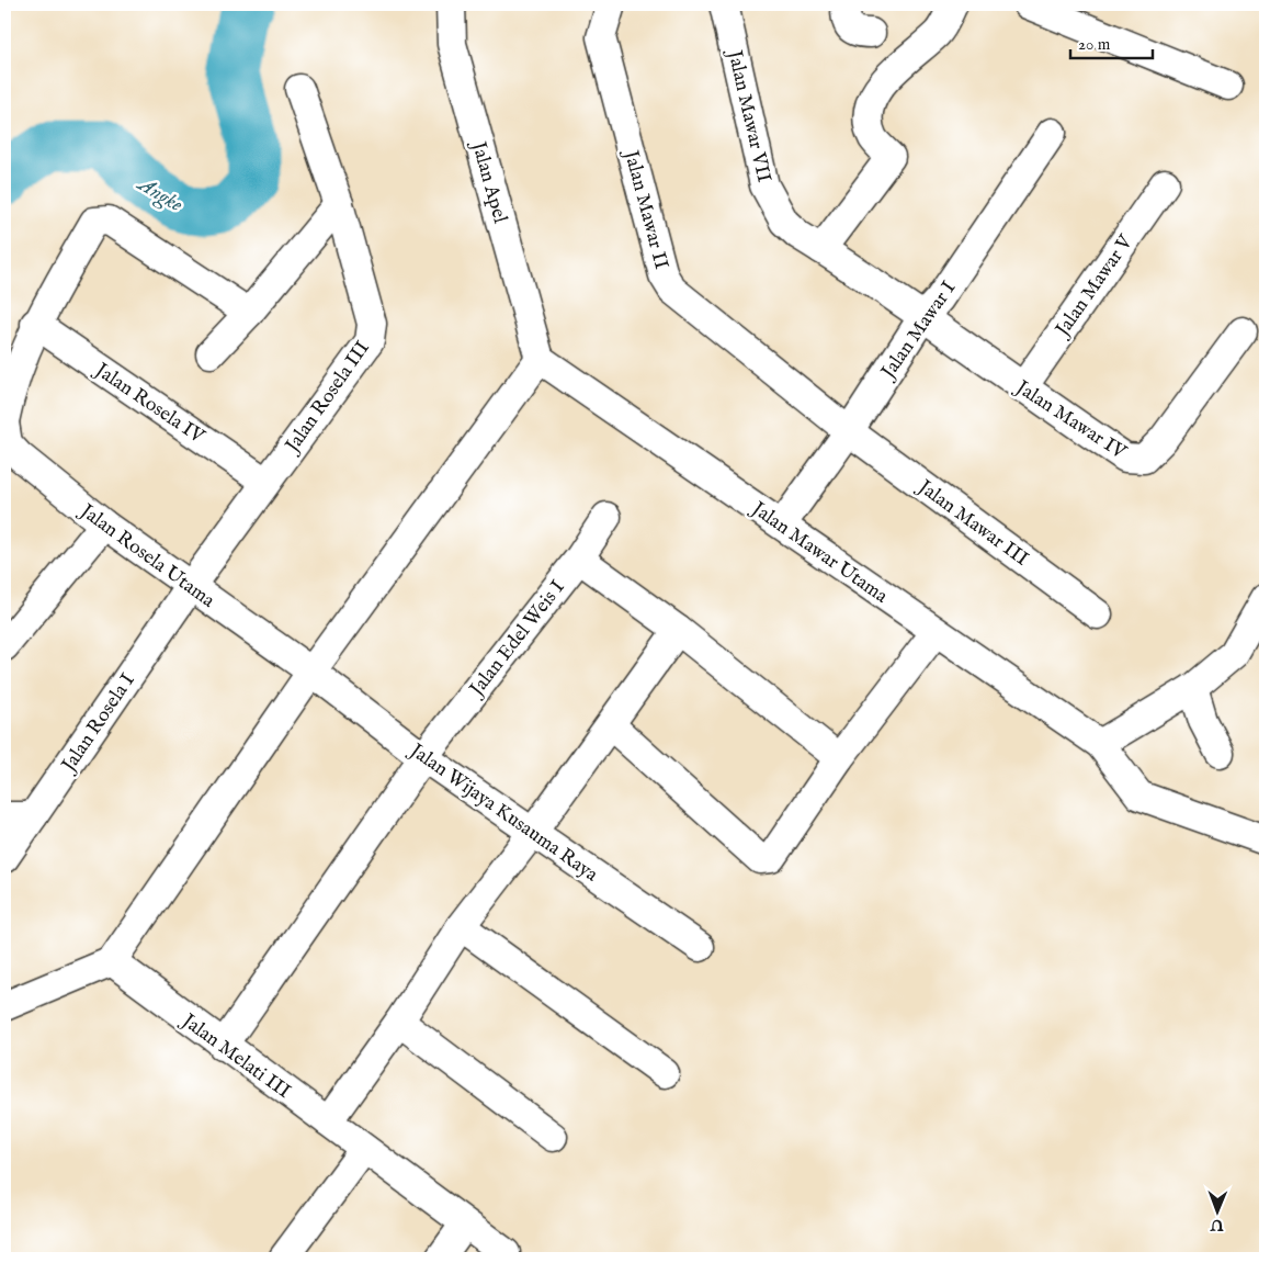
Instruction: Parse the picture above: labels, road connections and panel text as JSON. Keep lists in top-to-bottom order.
{
  "streets": {
    "street": [
      "Jalan Mawar VII",
      "Jalan Apel",
      "Jalan Mawar II",
      "Jalan Mawar V",
      "Jalan Mawar I",
      "Jalan Rosela III",
      "Jalan Rosela IV",
      "Jalan Mawar IV",
      "Jalan Mawar III",
      "Jalan Mawar Utama",
      "Jalan Rosela Utama",
      "Jalan Edel Weis I",
      "Jalan Rosela I",
      "Jalan Wijaya Kusauma Raya",
      "Jalan Melati III"
    ]
  },
  "crossings": [
    ["Jalan Mawar VII", "Jalan Mawar I"],
    ["Jalan Mawar VII", "Jalan Mawar IV"],
    ["Jalan Apel", "Jalan Mawar Utama"],
    ["Jalan Mawar II", "Jalan Mawar I"],
    ["Jalan Mawar II", "Jalan Mawar III"],
    ["Jalan Mawar V", "Jalan Mawar IV"],
    ["Jalan Mawar I", "Jalan Mawar IV"],
    ["Jalan Mawar I", "Jalan Mawar III"],
    ["Jalan Mawar I", "Jalan Mawar Utama"],
    ["Jalan Rosela III", "Jalan Rosela IV"],
    ["Jalan Rosela III", "Jalan Rosela Utama"],
    ["Jalan Rosela III", "Jalan Rosela I"],
    ["Jalan Rosela IV", "Jalan Rosela Utama"],
    ["Jalan Rosela Utama", "Jalan Rosela I"],
    ["Jalan Rosela Utama", "Jalan Wijaya Kusauma Raya"],
    ["Jalan Edel Weis I", "Jalan Wijaya Kusauma Raya"],
    ["Jalan Edel Weis I", "Jalan Melati III"]
  ],
  "water": ["Angke"],
  "scale_bar": "20 m",
  "north": "bottom"
}
